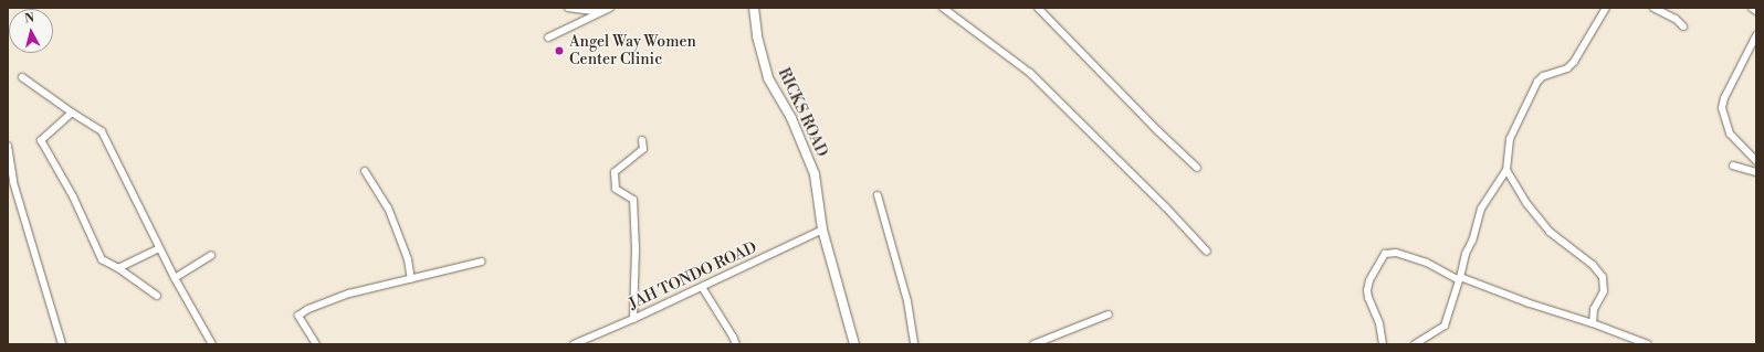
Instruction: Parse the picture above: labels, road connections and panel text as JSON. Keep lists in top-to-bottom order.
{
  "streets": {
    "street": ["RICKS ROAD", "JAH TONDO ROAD"]
  },
  "crossings": [
    ["RICKS ROAD", "JAH TONDO ROAD"]
  ],
  "places": ["Angel Way Women Center Clinic"],
  "north": "top"
}
